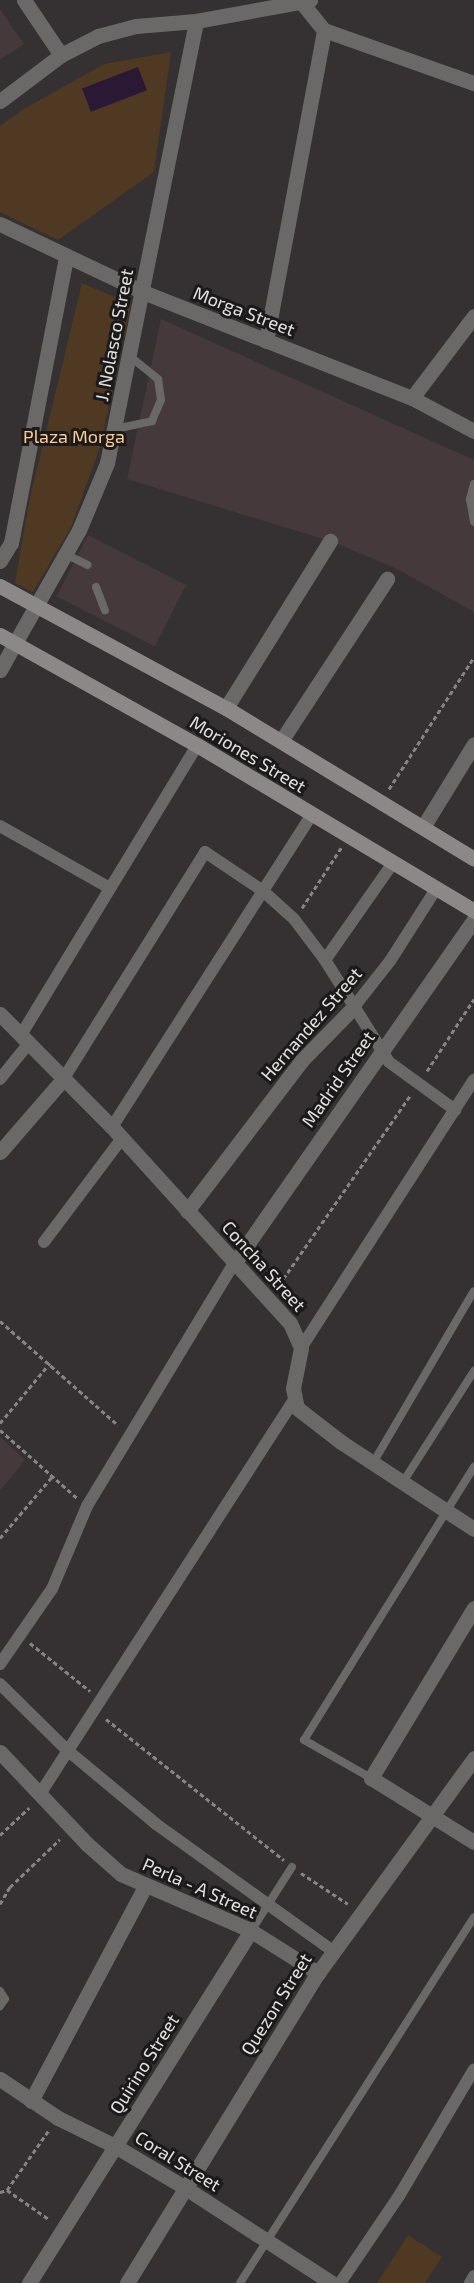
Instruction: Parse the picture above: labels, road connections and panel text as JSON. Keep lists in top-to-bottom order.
{
  "streets": {
    "main road": ["Moriones Street"],
    "street": [
      "Morga Street",
      "J. Nolasco Street",
      "Hernandez Street",
      "Madrid Street",
      "Concha Street",
      "Perla - A Street",
      "Quezon Street",
      "Quirino Street",
      "Coral Street"
    ]
  },
  "crossings": [
    ["Morga Street", "J. Nolasco Street"],
    ["J. Nolasco Street", "Moriones Street"],
    ["Moriones Street", "Hernandez Street"],
    ["Hernandez Street", "Concha Street"],
    ["Madrid Street", "Concha Street"],
    ["Perla - A Street", "Quezon Street"],
    ["Perla - A Street", "Quirino Street"],
    ["Quezon Street", "Coral Street"],
    ["Quirino Street", "Coral Street"]
  ],
  "parks": ["Plaza Morga"]
}
